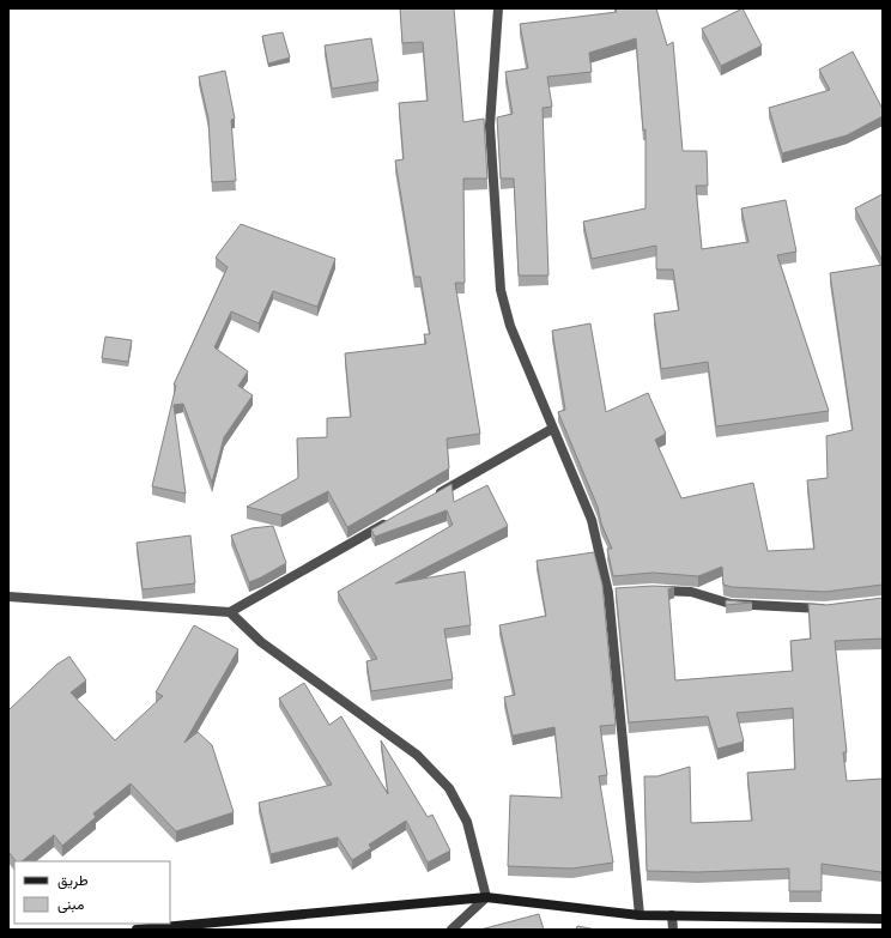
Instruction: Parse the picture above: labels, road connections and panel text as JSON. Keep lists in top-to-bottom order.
{
  "legend": ["طريق", "مبنى"]
}
